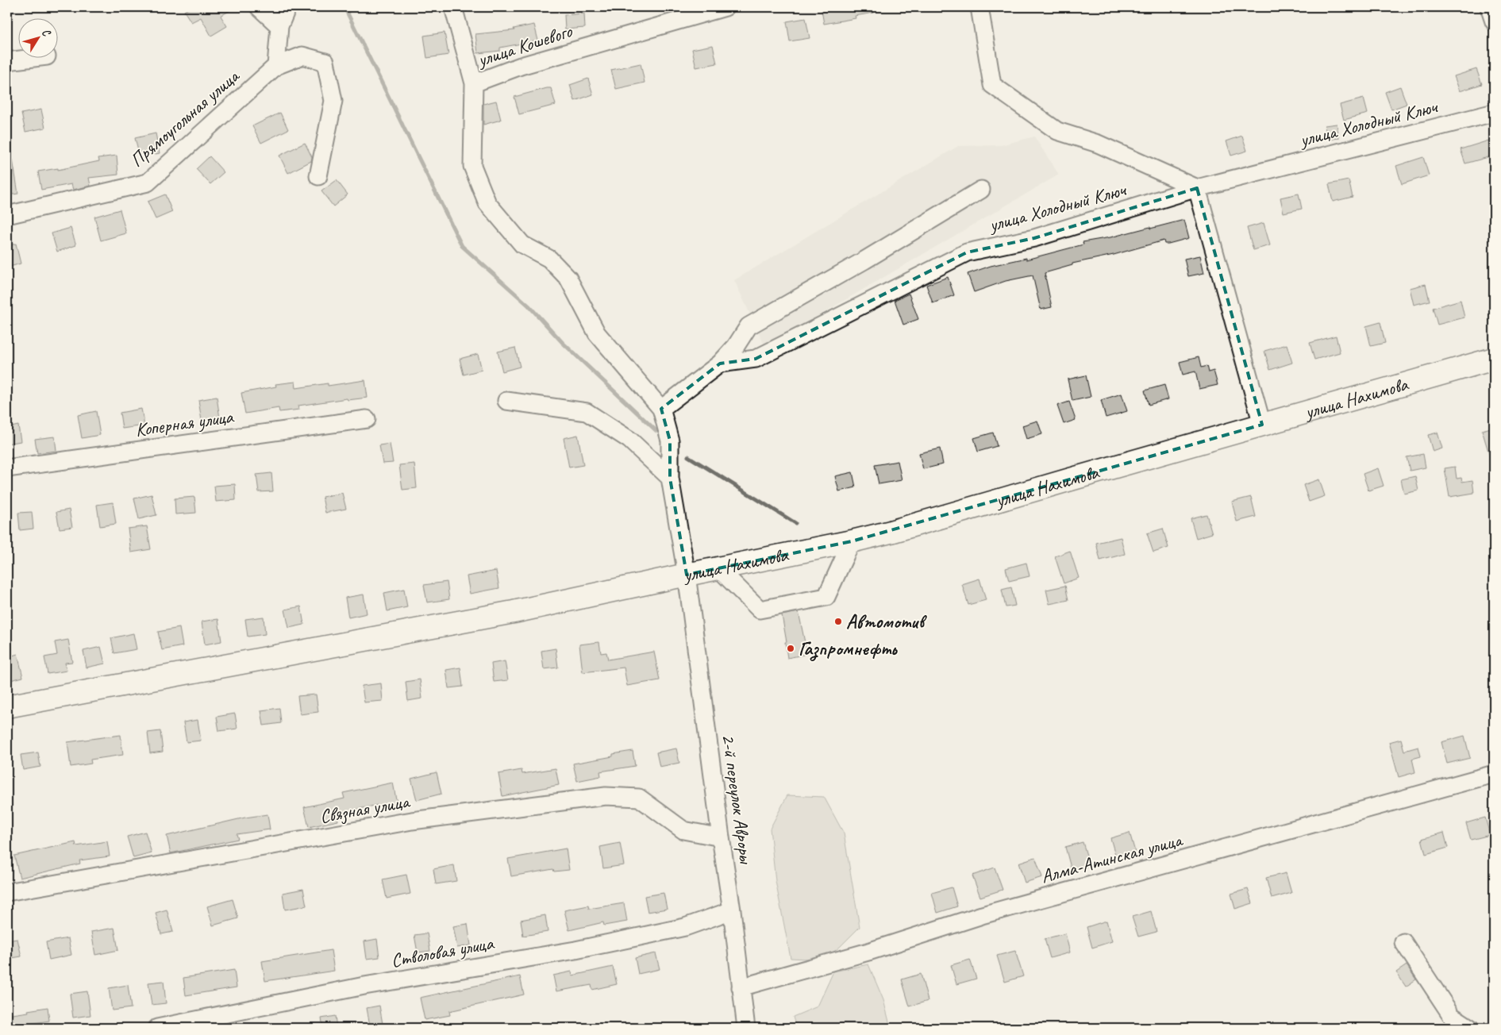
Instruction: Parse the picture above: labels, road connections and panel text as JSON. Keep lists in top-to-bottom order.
{
  "streets": {
    "main road": ["улица Нахимова"],
    "street": [
      "улица Кошевого",
      "Прямоугольная улица",
      "улица Холодный Ключ",
      "Коперная улица",
      "2-й переулок Авроры",
      "Связная улица",
      "Алма-Атинская улица",
      "Стволовая улица"
    ]
  },
  "crossings": [
    ["улица Нахимова", "2-й переулок Авроры"],
    ["2-й переулок Авроры", "Связная улица"],
    ["2-й переулок Авроры", "Алма-Атинская улица"],
    ["2-й переулок Авроры", "Стволовая улица"]
  ],
  "places": ["Автомотив", "Газпромнефть"],
  "north": "top right"
}
